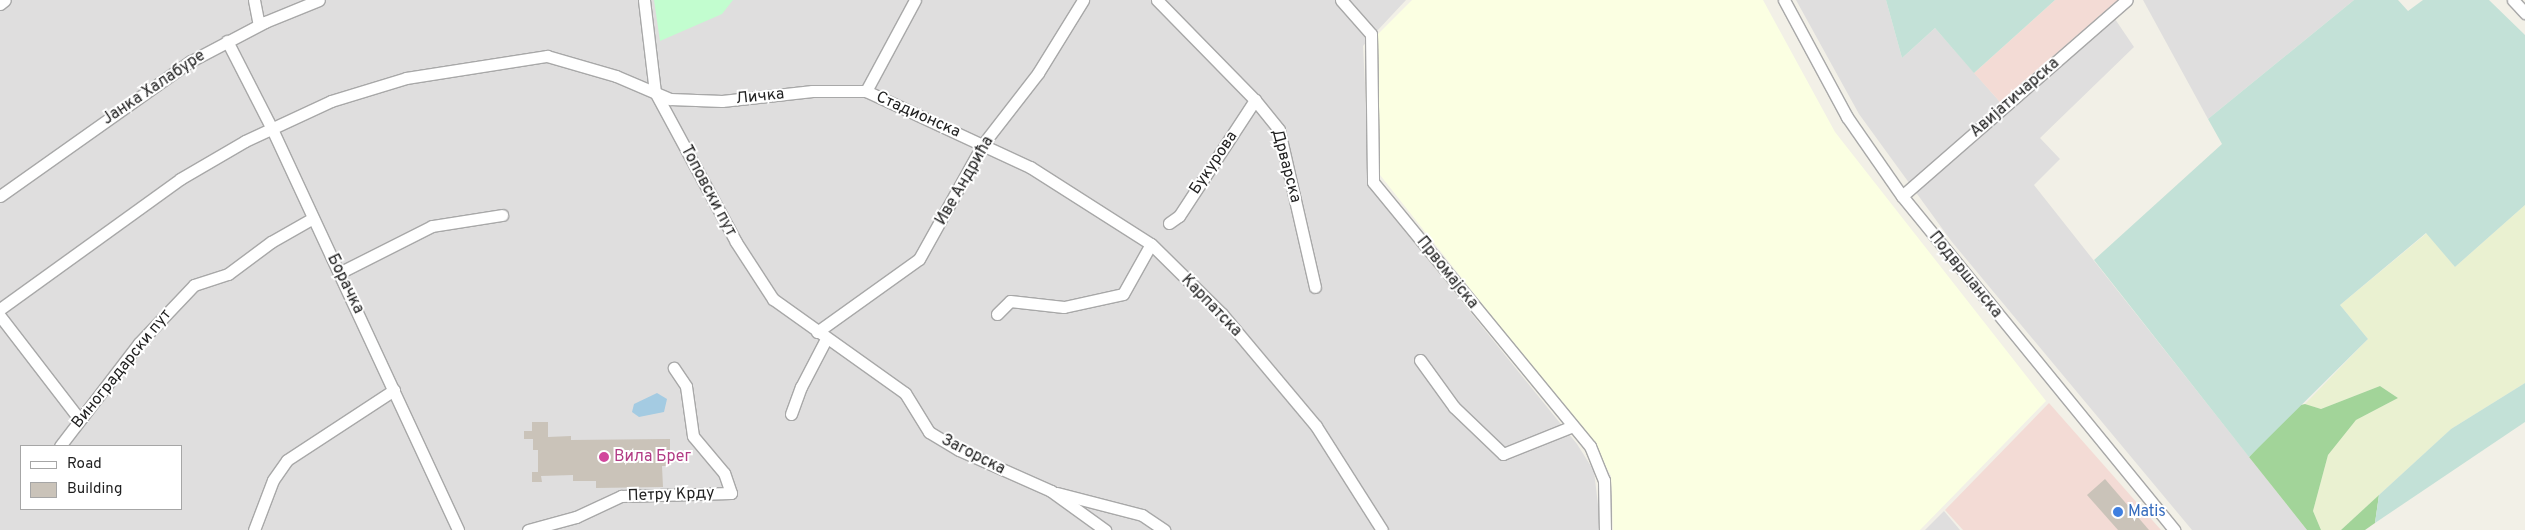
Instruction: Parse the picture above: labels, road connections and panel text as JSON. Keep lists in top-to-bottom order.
{
  "streets": {
    "street": [
      "Јанка Халабуре",
      "Личка",
      "Авијатичарска",
      "Стадионска",
      "Букурова",
      "Дрварска",
      "Иве Андрића",
      "Топовски пут",
      "Првомајска",
      "Подвршанска",
      "Борачка",
      "Карпатска",
      "Виноградарски пут",
      "Загорска",
      "Петру Крду"
    ]
  },
  "crossings": [
    ["Јанка Халабуре", "Борачка"],
    ["Личка", "Стадионска"],
    ["Личка", "Топовски пут"],
    ["Личка", "Борачка"],
    ["Авијатичарска", "Подвршанска"],
    ["Стадионска", "Иве Андрића"],
    ["Стадионска", "Карпатска"],
    ["Букурова", "Дрварска"],
    ["Иве Андрића", "Карпатска"],
    ["Иве Андрића", "Загорска"],
    ["Топовски пут", "Загорска"],
    ["Борачка", "Виноградарски пут"]
  ],
  "places": ["Вила Брег", "Matis"],
  "legend": ["Road", "Building"]
}
